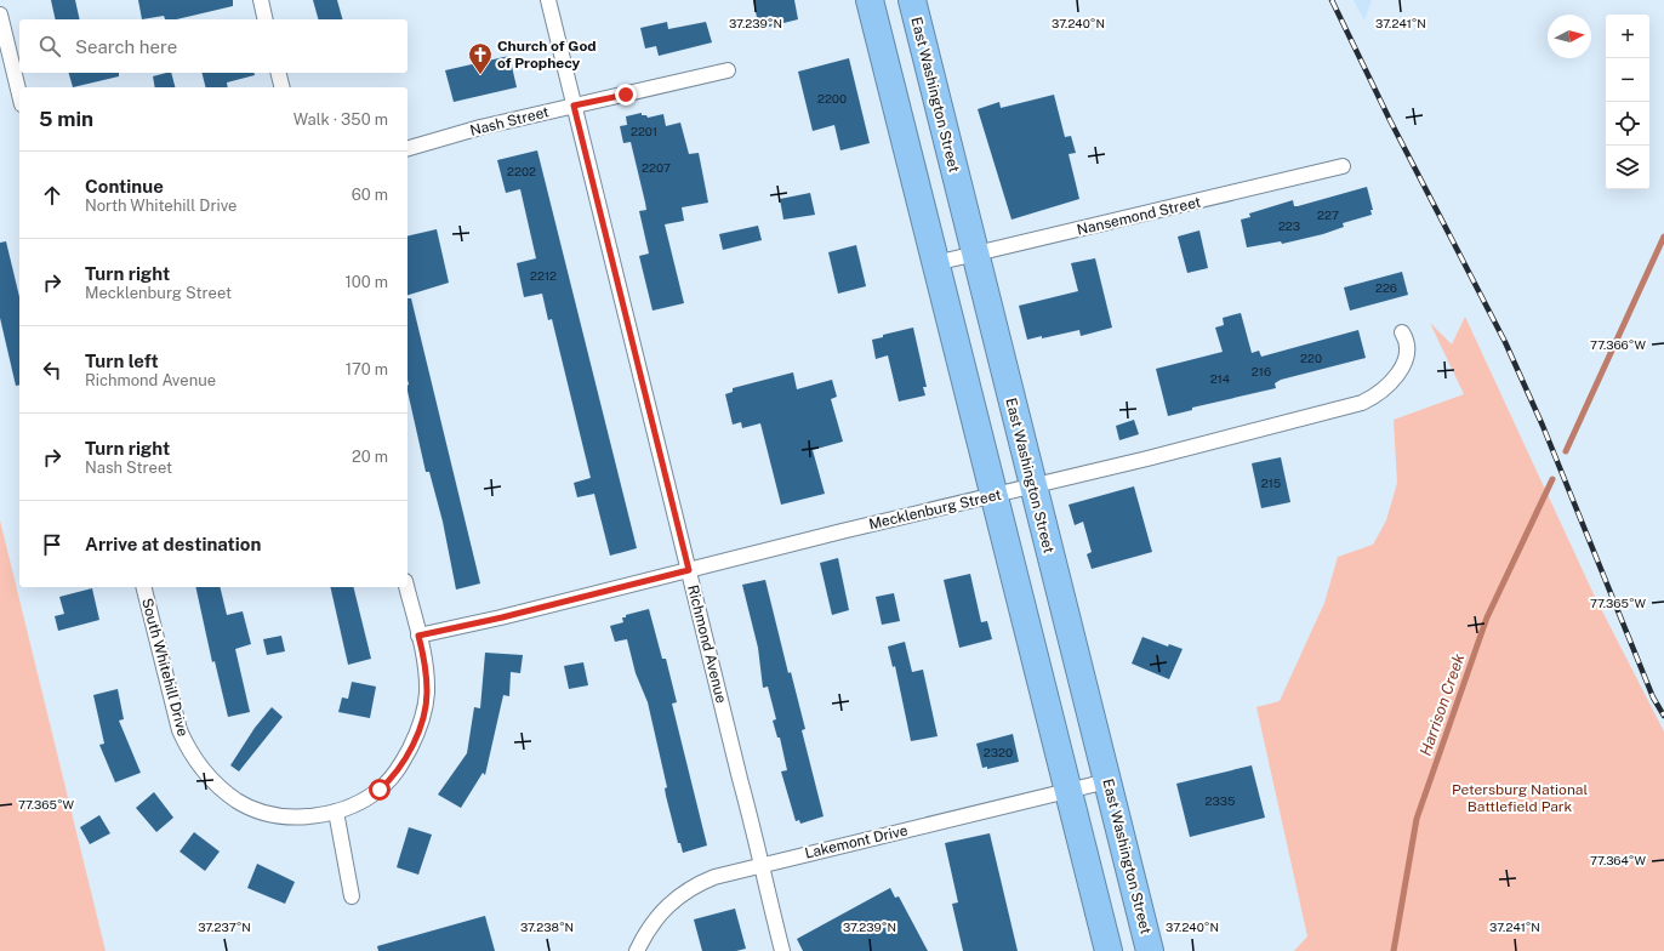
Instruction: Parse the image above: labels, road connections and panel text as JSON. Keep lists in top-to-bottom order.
{
  "streets": {
    "highway": ["East Washington Street"],
    "street": [
      "Nash Street",
      "Nansemond Street",
      "Mecklenburg Street",
      "Richmond Avenue",
      "South Whitehill Drive",
      "Lakemont Drive"
    ]
  },
  "crossings": [
    ["East Washington Street", "Nansemond Street"],
    ["East Washington Street", "Mecklenburg Street"],
    ["East Washington Street", "Lakemont Drive"],
    ["Nash Street", "Richmond Avenue"],
    ["Mecklenburg Street", "Richmond Avenue"],
    ["Mecklenburg Street", "South Whitehill Drive"],
    ["Richmond Avenue", "Lakemont Drive"]
  ],
  "water": ["Harrison Creek"],
  "parks": ["Petersburg National Battlefield Park"],
  "places": {
    "church": ["Church of God of Prophecy"]
  },
  "house_numbers": [
    "2200",
    "2201",
    "2207",
    "2202",
    "227",
    "223",
    "2212",
    "226",
    "220",
    "216",
    "214",
    "215",
    "2320",
    "2335"
  ],
  "north": "right",
  "page": {
    "map_buttons": ["+", "−"],
    "search": "Search here",
    "heading": ["5 min", "Walk · 350 m"],
    "list": [
      ["Continue", "North Whitehill Drive", "60 m"],
      ["Turn right", "Mecklenburg Street", "100 m"],
      ["Turn left", "Richmond Avenue", "170 m"],
      ["Turn right", "Nash Street", "20 m"],
      "Arrive at destination"
    ]
  },
  "coordinates": [
    "37.239°N",
    "37.240°N",
    "37.241°N",
    "77.366°W",
    "77.365°W",
    "77.364°W",
    "37.237°N",
    "37.238°N"
  ]
}
